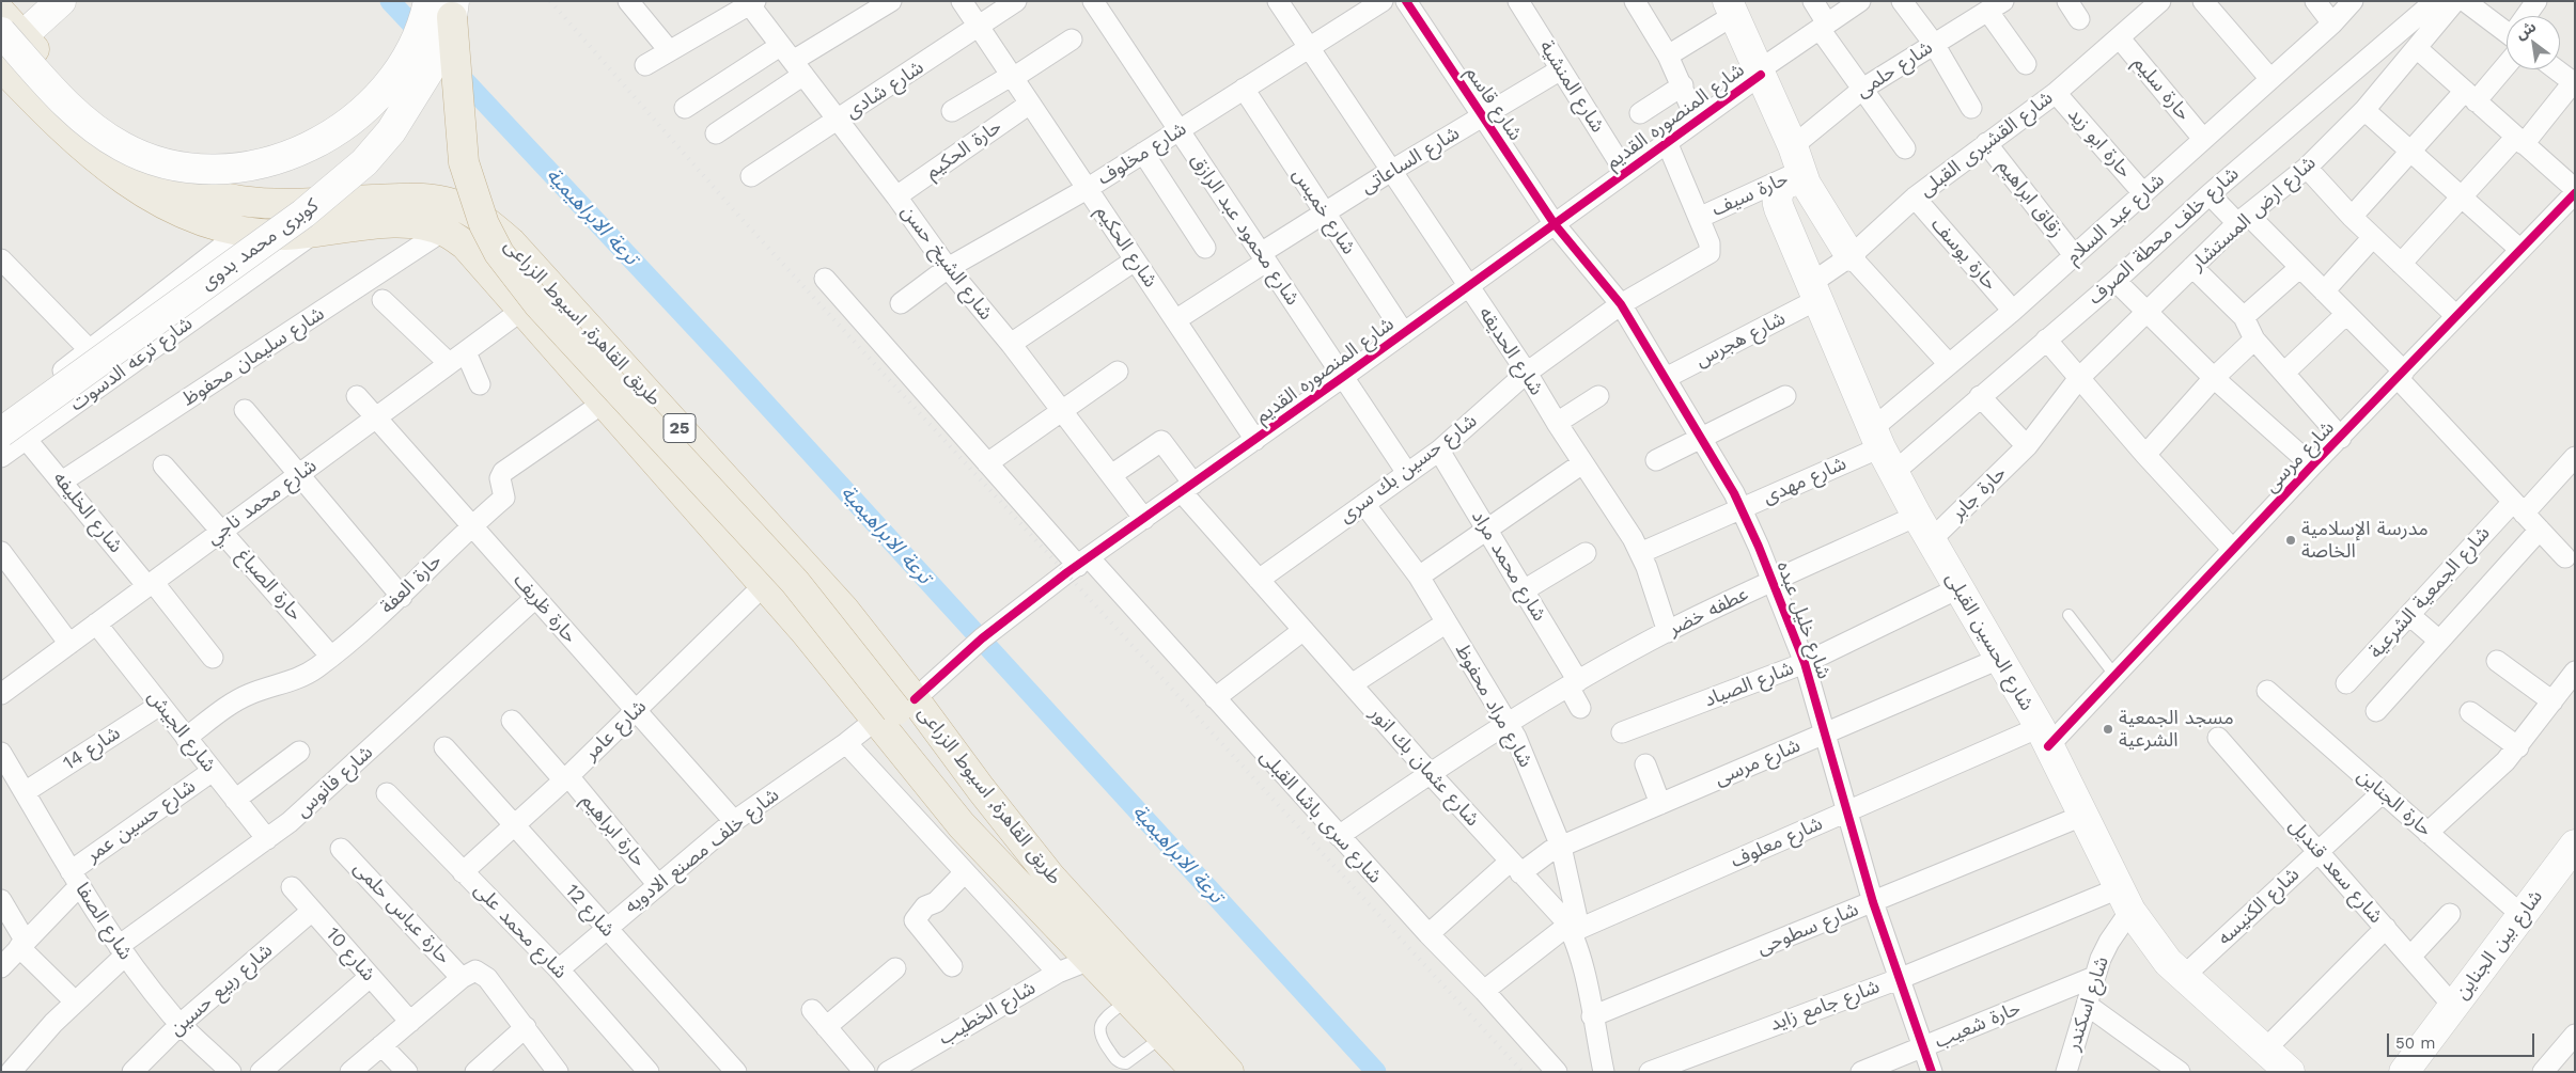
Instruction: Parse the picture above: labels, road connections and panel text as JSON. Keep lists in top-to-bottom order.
{
  "streets": {
    "highway": ["طريق القاهرة, اسيوط الزراعى", "25"],
    "main road": ["كوبرى محمد بدوى", "شارع الحسين القبلى", "شارع بين الجناين"],
    "street": [
      "شارع حلمى",
      "شارع المنشية",
      "حارة سليم",
      "شارع شادى",
      "شارع قاسم",
      "شارع المنصوره القديم",
      "حارة ابو زيد",
      "شارع القشيرى القبلى",
      "حارة الحكيم",
      "شارع مخلوف",
      "شارع الساعاتى",
      "حارة سيف",
      "زقاق ابراهيم",
      "شارع خميس",
      "شارع ارض المستشار",
      "شارع عبد السلام",
      "شارع محمود عبد الرازق",
      "شارع خلف محطة الصرف",
      "شارع الحكيم",
      "حارة يوسف",
      "شارع الشيخ حسن",
      "شارع هجرس",
      "شارع الحديقه",
      "شارع سليمان محفوظ",
      "شارع ترعه الدسوت",
      "شارع مرسى",
      "شارع حسين بك سرى",
      "شارع مهدى",
      "حارة جابر",
      "شارع محمد ناجي",
      "شارع الخليفه",
      "شارع محمد مراد",
      "حارة العفة",
      "حارة الصباغ",
      "شارع الجمعية الشرعية",
      "حارة ظريف",
      "عطفه خضر",
      "شارع خليل عبده",
      "شارع الصياد",
      "شارع مراد محفوظ",
      "شارع عامر",
      "شارع الجيش",
      "شارع 14",
      "شارع عثمان بك انور",
      "شارع فانوس",
      "حارة الجناين",
      "شارع سرى باشا القبلى",
      "شارع حسين عمر",
      "حارة ابراهيم",
      "شارع معلوف",
      "شارع خلف مصنع الادويه",
      "شارع سعد قنديل",
      "شارع الكنيسه",
      "شارع 12",
      "حارة عباس حلمى",
      "شارع الصفا",
      "شارع سطوحى",
      "شارع محمد على",
      "شارع 10",
      "شارع ربيع حسين",
      "شارع اسكندر",
      "شارع جامع زايد",
      "شارع الخطيب",
      "حارة شعيب"
    ]
  },
  "crossings": [
    ["شارع حلمى", "حارة سيف"],
    ["شارع حلمى", "شارع الحسين القبلى"],
    ["شارع المنشية", "شارع المنصوره القديم"],
    ["شارع المنشية", "شارع الساعاتى"],
    ["حارة سليم", "شارع القشيرى القبلى"],
    ["حارة سليم", "شارع عبد السلام"],
    ["شارع شادى", "شارع الحكيم"],
    ["شارع شادى", "شارع الشيخ حسن"],
    ["شارع قاسم", "شارع المنصوره القديم"],
    ["شارع قاسم", "شارع الساعاتى"],
    ["شارع قاسم", "شارع خليل عبده"],
    ["شارع المنصوره القديم", "شارع خميس"],
    ["شارع المنصوره القديم", "شارع محمود عبد الرازق"],
    ["شارع المنصوره القديم", "شارع الحكيم"],
    ["شارع المنصوره القديم", "شارع الشيخ حسن"],
    ["شارع المنصوره القديم", "طريق القاهرة, اسيوط الزراعى"],
    ["شارع المنصوره القديم", "شارع الحديقه"],
    ["شارع المنصوره القديم", "شارع خليل عبده"],
    ["شارع المنصوره القديم", "شارع عثمان بك انور"],
    ["شارع المنصوره القديم", "شارع سرى باشا القبلى"],
    ["شارع المنصوره القديم", "شارع خلف مصنع الادويه"],
    ["حارة ابو زيد", "شارع القشيرى القبلى"],
    ["حارة ابو زيد", "شارع عبد السلام"],
    ["شارع القشيرى القبلى", "زقاق ابراهيم"],
    ["شارع القشيرى القبلى", "حارة يوسف"],
    ["شارع القشيرى القبلى", "شارع هجرس"],
    ["شارع القشيرى القبلى", "شارع الحسين القبلى"],
    ["حارة الحكيم", "شارع الحكيم"],
    ["حارة الحكيم", "شارع الشيخ حسن"],
    ["شارع مخلوف", "شارع خميس"],
    ["شارع مخلوف", "شارع محمود عبد الرازق"],
    ["شارع مخلوف", "شارع الحكيم"],
    ["شارع مخلوف", "شارع الشيخ حسن"],
    ["شارع مخلوف", "شارع الحديقه"],
    ["شارع الساعاتى", "شارع خميس"],
    ["شارع الساعاتى", "شارع محمود عبد الرازق"],
    ["شارع الساعاتى", "شارع الحكيم"],
    ["شارع الساعاتى", "شارع الحديقه"],
    ["حارة سيف", "شارع حسين بك سرى"],
    ["حارة سيف", "شارع الحسين القبلى"],
    ["زقاق ابراهيم", "شارع عبد السلام"],
    ["شارع ارض المستشار", "حارة جابر"],
    ["شارع عبد السلام", "شارع خلف محطة الصرف"],
    ["شارع عبد السلام", "حارة يوسف"],
    ["شارع عبد السلام", "شارع مهدى"],
    ["شارع عبد السلام", "شارع الحسين القبلى"],
    ["شارع محمود عبد الرازق", "شارع حسين بك سرى"],
    ["شارع خلف محطة الصرف", "شارع مهدى"],
    ["شارع خلف محطة الصرف", "شارع الحسين القبلى"],
    ["كوبرى محمد بدوى", "شارع ترعه الدسوت"],
    ["كوبرى محمد بدوى", "شارع الخليفه"],
    ["طريق القاهرة, اسيوط الزراعى", "شارع سليمان محفوظ"],
    ["طريق القاهرة, اسيوط الزراعى", "شارع ترعه الدسوت"],
    ["طريق القاهرة, اسيوط الزراعى", "شارع محمد ناجي"],
    ["طريق القاهرة, اسيوط الزراعى", "حارة العفة"],
    ["طريق القاهرة, اسيوط الزراعى", "شارع عامر"],
    ["طريق القاهرة, اسيوط الزراعى", "شارع خلف مصنع الادويه"],
    ["طريق القاهرة, اسيوط الزراعى", "شارع الخطيب"],
    ["شارع هجرس", "شارع خليل عبده"],
    ["شارع هجرس", "شارع الحسين القبلى"],
    ["شارع الحديقه", "شارع حسين بك سرى"],
    ["شارع الحديقه", "شارع مهدى"],
    ["شارع الحديقه", "عطفه خضر"],
    ["شارع سليمان محفوظ", "شارع الخليفه"],
    ["شارع ترعه الدسوت", "شارع الخليفه"],
    ["شارع مرسى", "شارع خليل عبده"],
    ["شارع مرسى", "شارع الحسين القبلى"],
    ["شارع مرسى", "شارع مراد محفوظ"],
    ["شارع مرسى", "شارع عثمان بك انور"],
    ["شارع مرسى", "شارع سرى باشا القبلى"],
    ["شارع مرسى", "شارع معلوف"],
    ["شارع حسين بك سرى", "شارع محمد مراد"],
    ["شارع حسين بك سرى", "شارع خليل عبده"],
    ["شارع حسين بك سرى", "شارع مراد محفوظ"],
    ["شارع حسين بك سرى", "شارع عثمان بك انور"],
    ["شارع مهدى", "شارع خليل عبده"],
    ["شارع مهدى", "شارع الحسين القبلى"],
    ["حارة جابر", "عطفه خضر"],
    ["حارة جابر", "شارع الحسين القبلى"],
    ["شارع محمد ناجي", "شارع الخليفه"],
    ["شارع محمد ناجي", "حارة الصباغ"],
    ["شارع محمد ناجي", "حارة ظريف"],
    ["شارع محمد ناجي", "شارع الجيش"],
    ["شارع محمد مراد", "عطفه خضر"],
    ["حارة العفة", "حارة الصباغ"],
    ["حارة العفة", "حارة ظريف"],
    ["حارة العفة", "شارع الجيش"],
    ["حارة ظريف", "شارع عامر"],
    ["حارة ظريف", "شارع فانوس"],
    ["حارة ظريف", "شارع خلف مصنع الادويه"],
    ["عطفه خضر", "شارع خليل عبده"],
    ["عطفه خضر", "شارع الحسين القبلى"],
    ["عطفه خضر", "شارع مراد محفوظ"],
    ["عطفه خضر", "شارع عثمان بك انور"],
    ["عطفه خضر", "شارع سرى باشا القبلى"],
    ["شارع خليل عبده", "شارع الصياد"],
    ["شارع خليل عبده", "شارع معلوف"],
    ["شارع خليل عبده", "شارع سطوحى"],
    ["شارع خليل عبده", "شارع جامع زايد"],
    ["شارع خليل عبده", "حارة شعيب"],
    ["شارع الحسين القبلى", "شارع الصياد"],
    ["شارع الحسين القبلى", "شارع معلوف"],
    ["شارع الحسين القبلى", "شارع الكنيسه"],
    ["شارع الحسين القبلى", "شارع سطوحى"],
    ["شارع الحسين القبلى", "شارع اسكندر"],
    ["شارع الحسين القبلى", "شارع جامع زايد"],
    ["شارع مراد محفوظ", "شارع عثمان بك انور"],
    ["شارع مراد محفوظ", "شارع معلوف"],
    ["شارع عامر", "حارة ابراهيم"],
    ["شارع عامر", "شارع 12"],
    ["شارع عامر", "شارع محمد على"],
    ["شارع الجيش", "شارع 14"],
    ["شارع الجيش", "شارع فانوس"],
    ["شارع الجيش", "شارع حسين عمر"],
    ["شارع 14", "شارع الصفا"],
    ["شارع عثمان بك انور", "شارع معلوف"],
    ["شارع عثمان بك انور", "شارع سطوحى"],
    ["شارع فانوس", "شارع الصفا"],
    ["حارة الجناين", "شارع الكنيسه"],
    ["حارة الجناين", "شارع بين الجناين"],
    ["شارع سرى باشا القبلى", "شارع معلوف"],
    ["شارع حسين عمر", "شارع الصفا"],
    ["حارة ابراهيم", "شارع خلف مصنع الادويه"],
    ["شارع خلف مصنع الادويه", "شارع 12"],
    ["شارع خلف مصنع الادويه", "شارع محمد على"],
    ["شارع سعد قنديل", "شارع الكنيسه"],
    ["شارع سعد قنديل", "شارع بين الجناين"],
    ["شارع الصفا", "شارع ربيع حسين"],
    ["شارع 10", "شارع ربيع حسين"],
    ["شارع اسكندر", "شارع جامع زايد"],
    ["شارع اسكندر", "حارة شعيب"]
  ],
  "water": ["ترعة الابراهيمية"],
  "places": ["مدرسة الإسلامية الخاصة", "مسجد الجمعية الشرعية"],
  "scale_bar": "50 m",
  "north": "top left"
}
